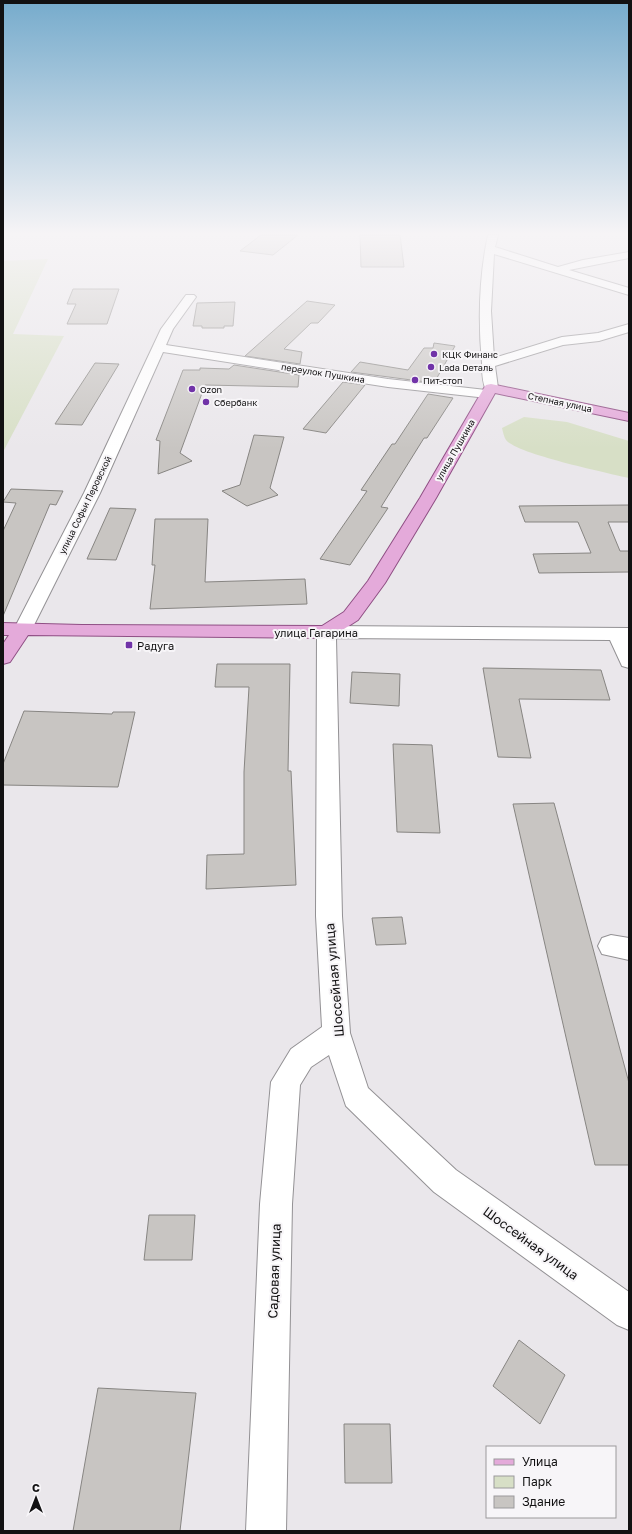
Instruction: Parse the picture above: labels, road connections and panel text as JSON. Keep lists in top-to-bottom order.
{
  "streets": {
    "main road": [
      "Степная улица",
      "улица Пушкина",
      "улица Софьи Перовской",
      "улица Гагарина"
    ],
    "street": ["переулок Пушкина", "Шоссейная улица", "Садовая улица"]
  },
  "crossings": [
    ["переулок Пушкина", "Степная улица"],
    ["переулок Пушкина", "улица Пушкина"],
    ["переулок Пушкина", "улица Софьи Перовской"],
    ["Степная улица", "улица Пушкина"],
    ["улица Пушкина", "улица Гагарина"],
    ["улица Пушкина", "Шоссейная улица"],
    ["улица Софьи Перовской", "улица Гагарина"],
    ["улица Гагарина", "Шоссейная улица"],
    ["Шоссейная улица", "Садовая улица"]
  ],
  "places": {
    "other": [
      "КЦК Финанс",
      "Lada Dеталь",
      "Пит-стоп",
      "Ozon",
      "Сбербанк"
    ],
    "transit": ["Радуга"]
  },
  "legend": ["Улица", "Парк", "Здание"],
  "north": "top"
}
